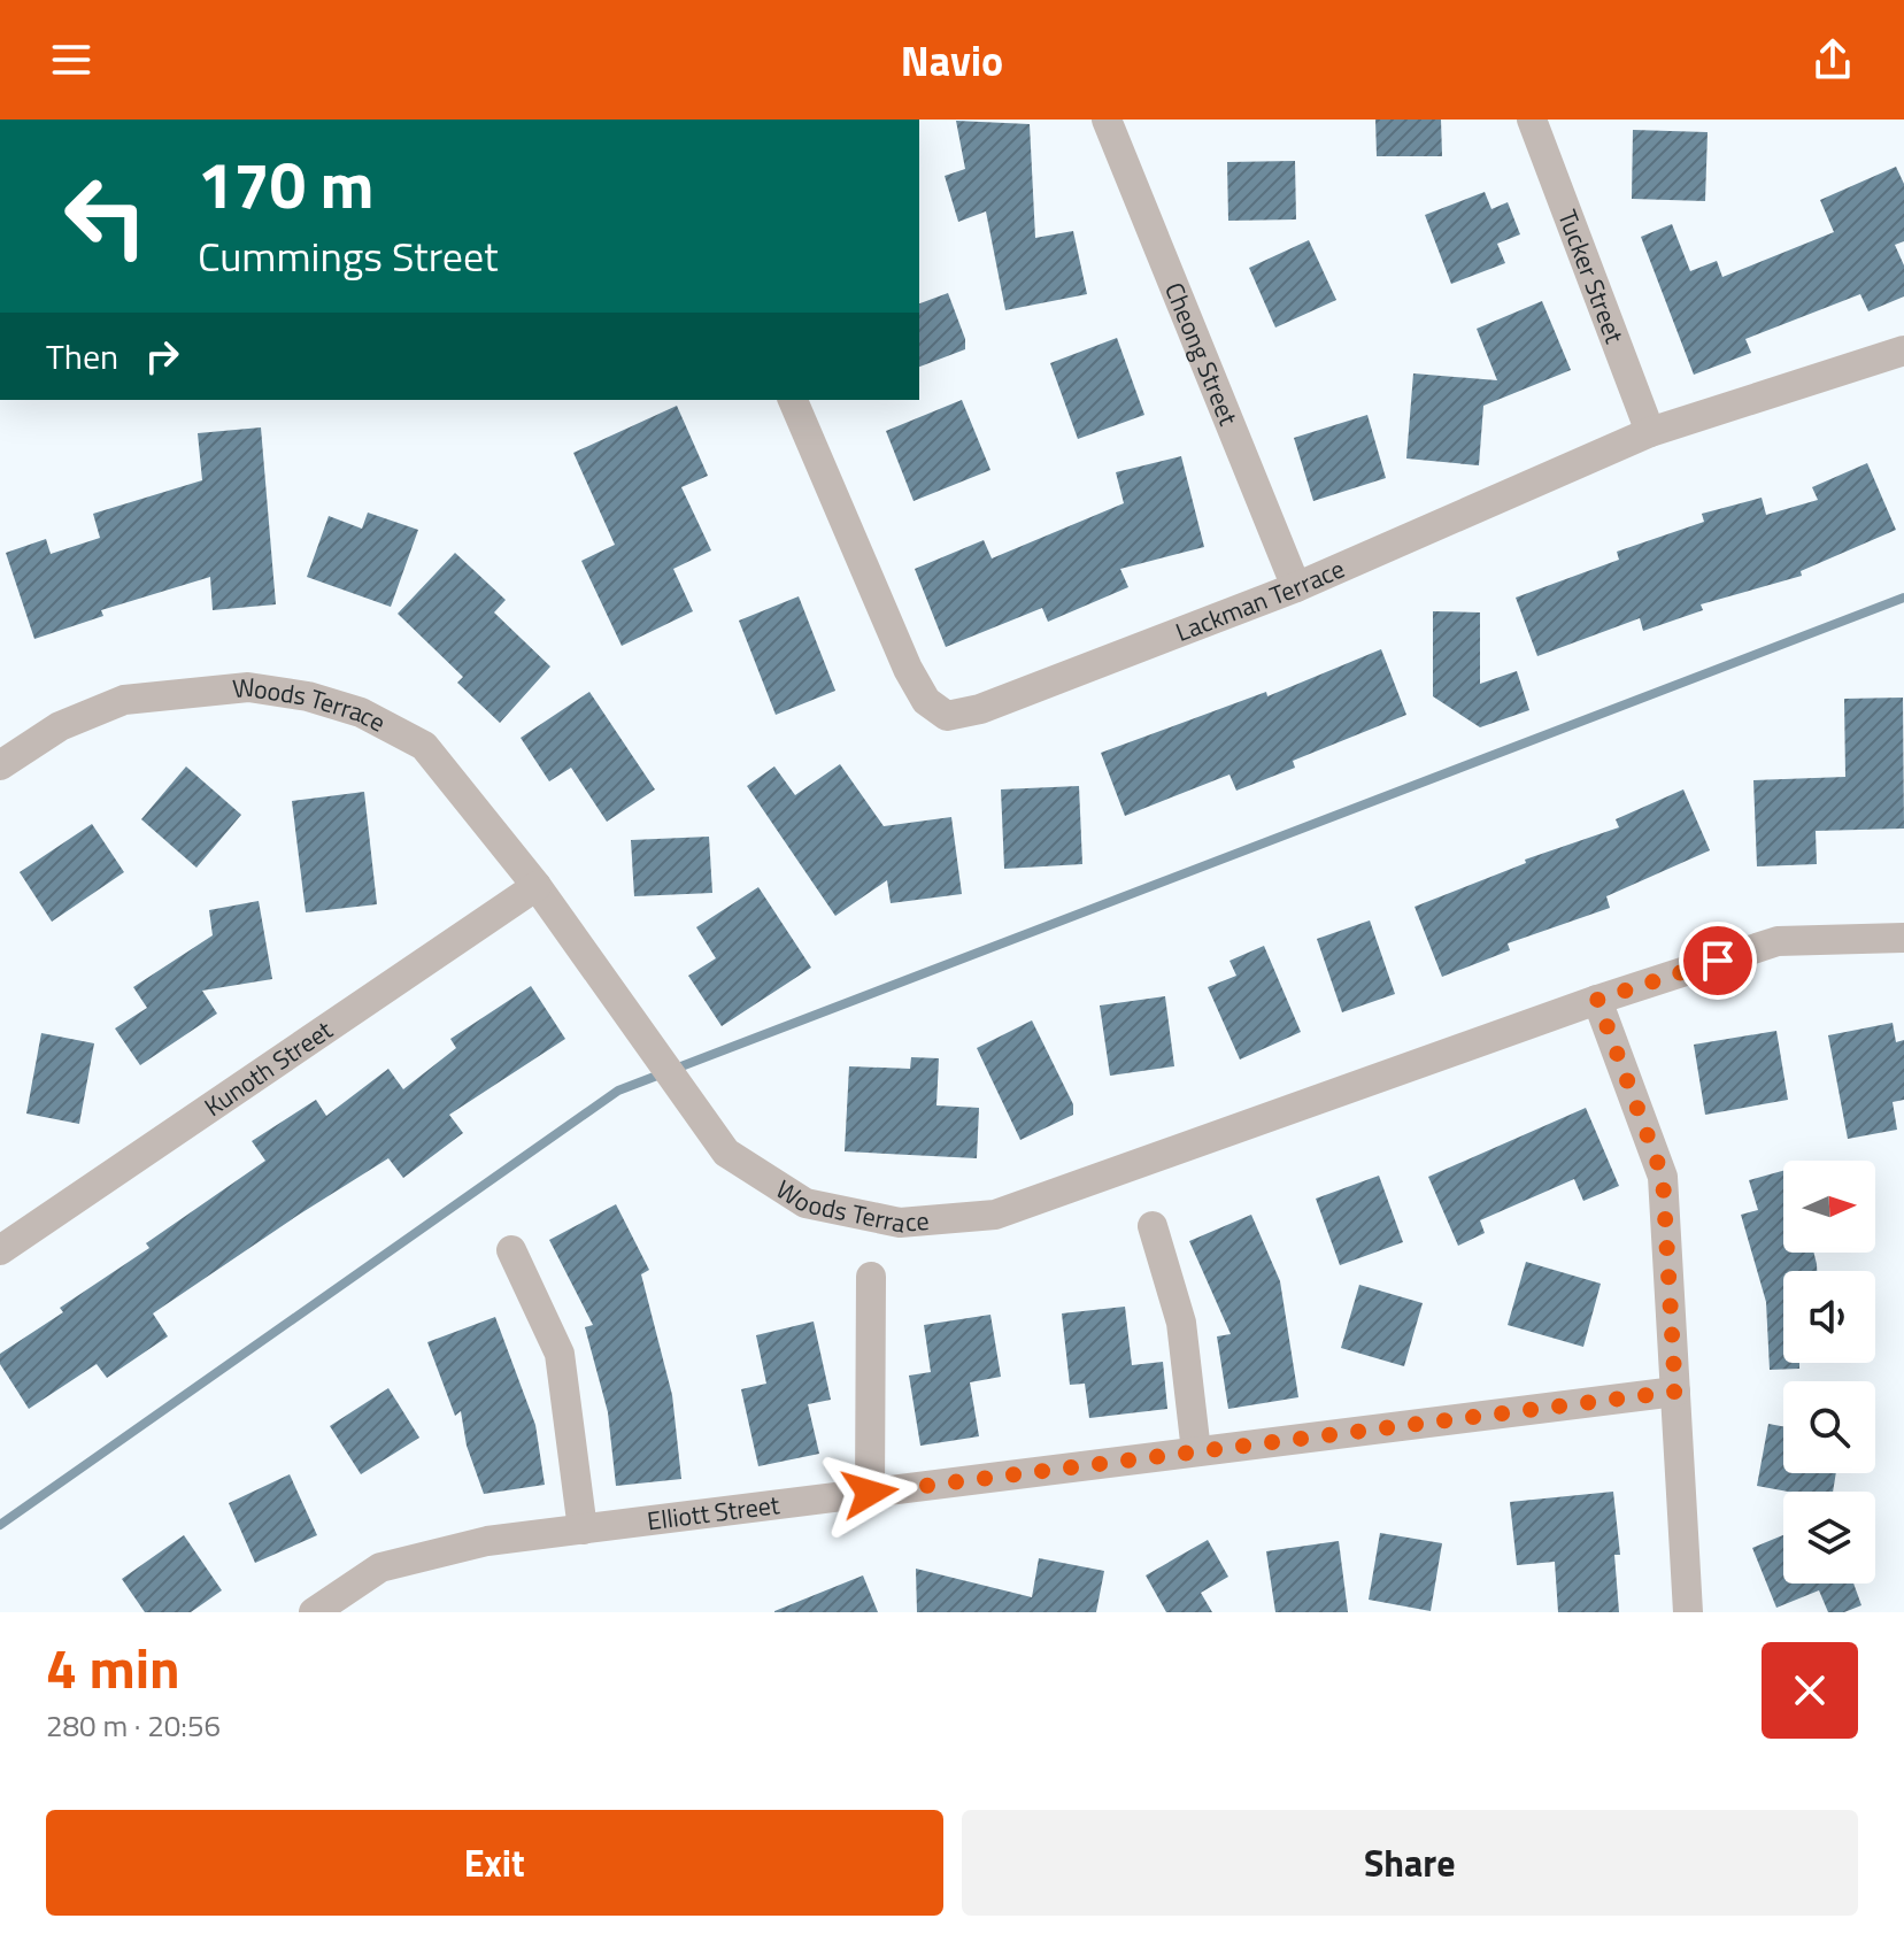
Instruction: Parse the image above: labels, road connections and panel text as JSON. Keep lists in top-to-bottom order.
{
  "streets": {
    "street": [
      "Tucker Street",
      "Cheong Street",
      "Lackman Terrace",
      "Woods Terrace",
      "Kunoth Street",
      "Elliott Street"
    ]
  },
  "crossings": [
    ["Tucker Street", "Lackman Terrace"],
    ["Cheong Street", "Lackman Terrace"],
    ["Woods Terrace", "Kunoth Street"]
  ],
  "north": "right",
  "page": {
    "header": "Navio",
    "turn": ["170 m", "Cummings Street"],
    "then": "Then",
    "heading": ["4 min", "280 m · 20:56"],
    "buttons": ["Exit", "Share"]
  }
}
